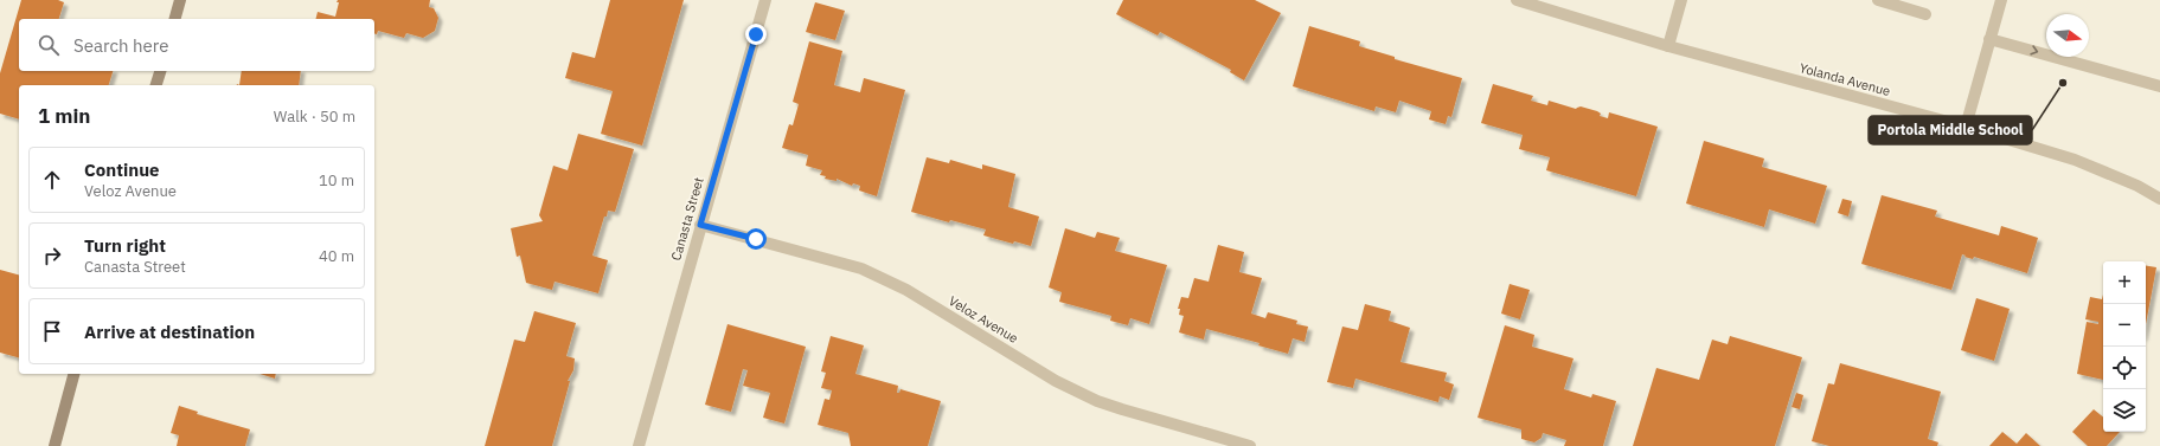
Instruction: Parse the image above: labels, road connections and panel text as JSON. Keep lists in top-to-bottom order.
{
  "streets": {
    "street": ["Yolanda Avenue", "Canasta Street", "Veloz Avenue"]
  },
  "crossings": [
    ["Canasta Street", "Veloz Avenue"]
  ],
  "places": ["Portola Middle School"],
  "north": "right",
  "page": {
    "search": "Search here",
    "heading": ["1 min", "Walk · 50 m"],
    "list": [
      ["Continue", "Veloz Avenue", "10 m"],
      ["Turn right", "Canasta Street", "40 m"],
      "Arrive at destination"
    ],
    "map_buttons": ["+", "−"]
  }
}
